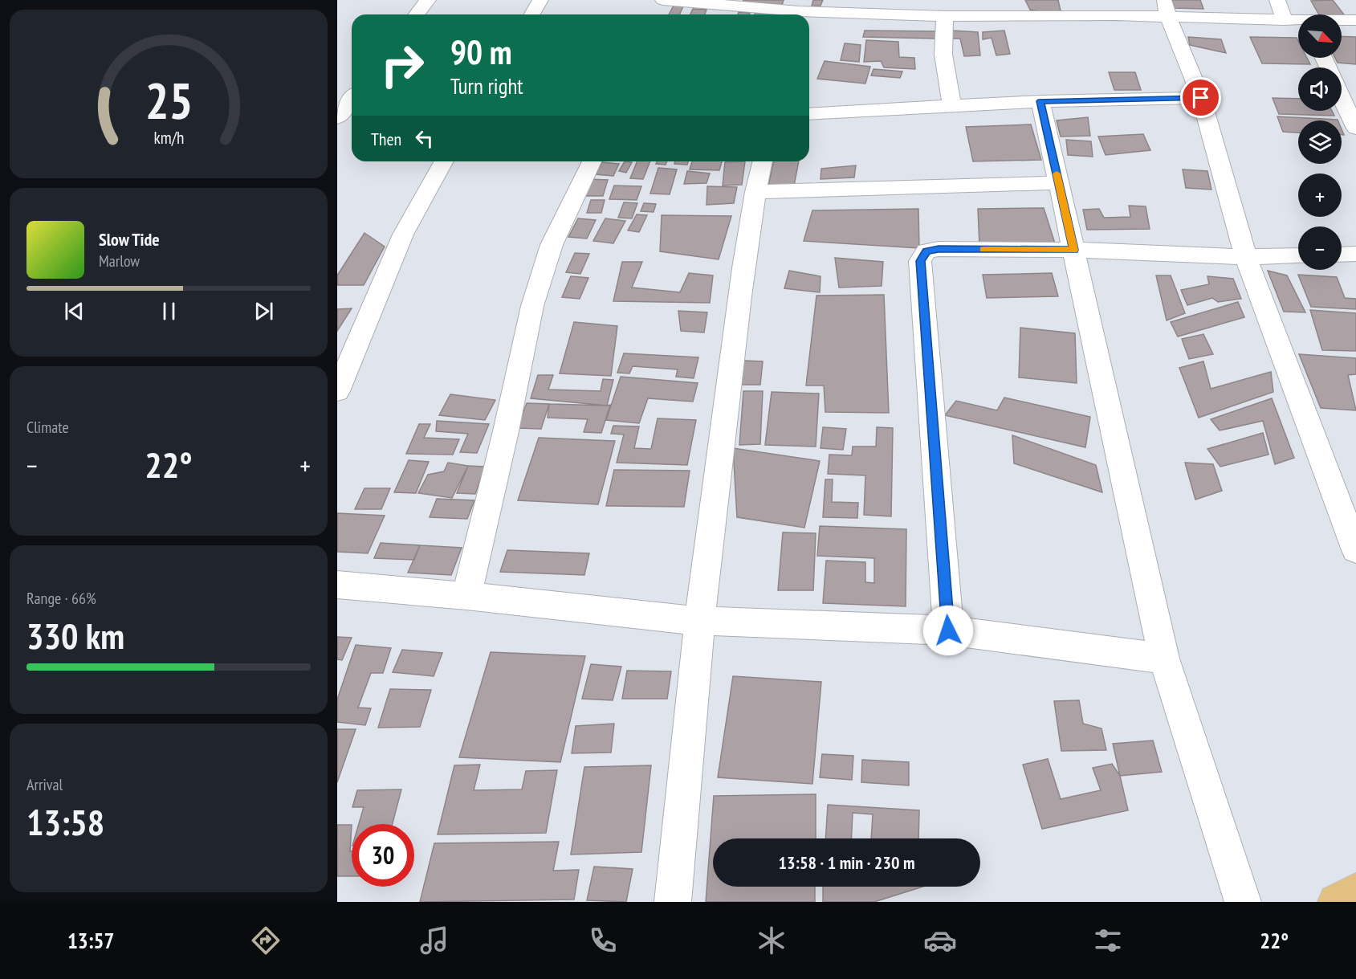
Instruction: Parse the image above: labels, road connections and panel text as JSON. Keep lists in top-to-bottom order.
{
  "north": "bottom right",
  "page": {
    "map_buttons": ["+", "−"],
    "turn": ["90 m", "Turn right"],
    "then": "Then",
    "song": ["Slow Tide", "Marlow"],
    "tile": [
      "Climate",
      ["Range · 66%", "330 km"],
      ["Arrival", "13:58"]
    ],
    "heat": ["−", "22°", "+"],
    "limit": "30",
    "trip": "13:58 · 1 min · 230 m",
    "tabs": ["13:57", "22°"],
    "gauge": ["25", "km/h"]
  }
}
